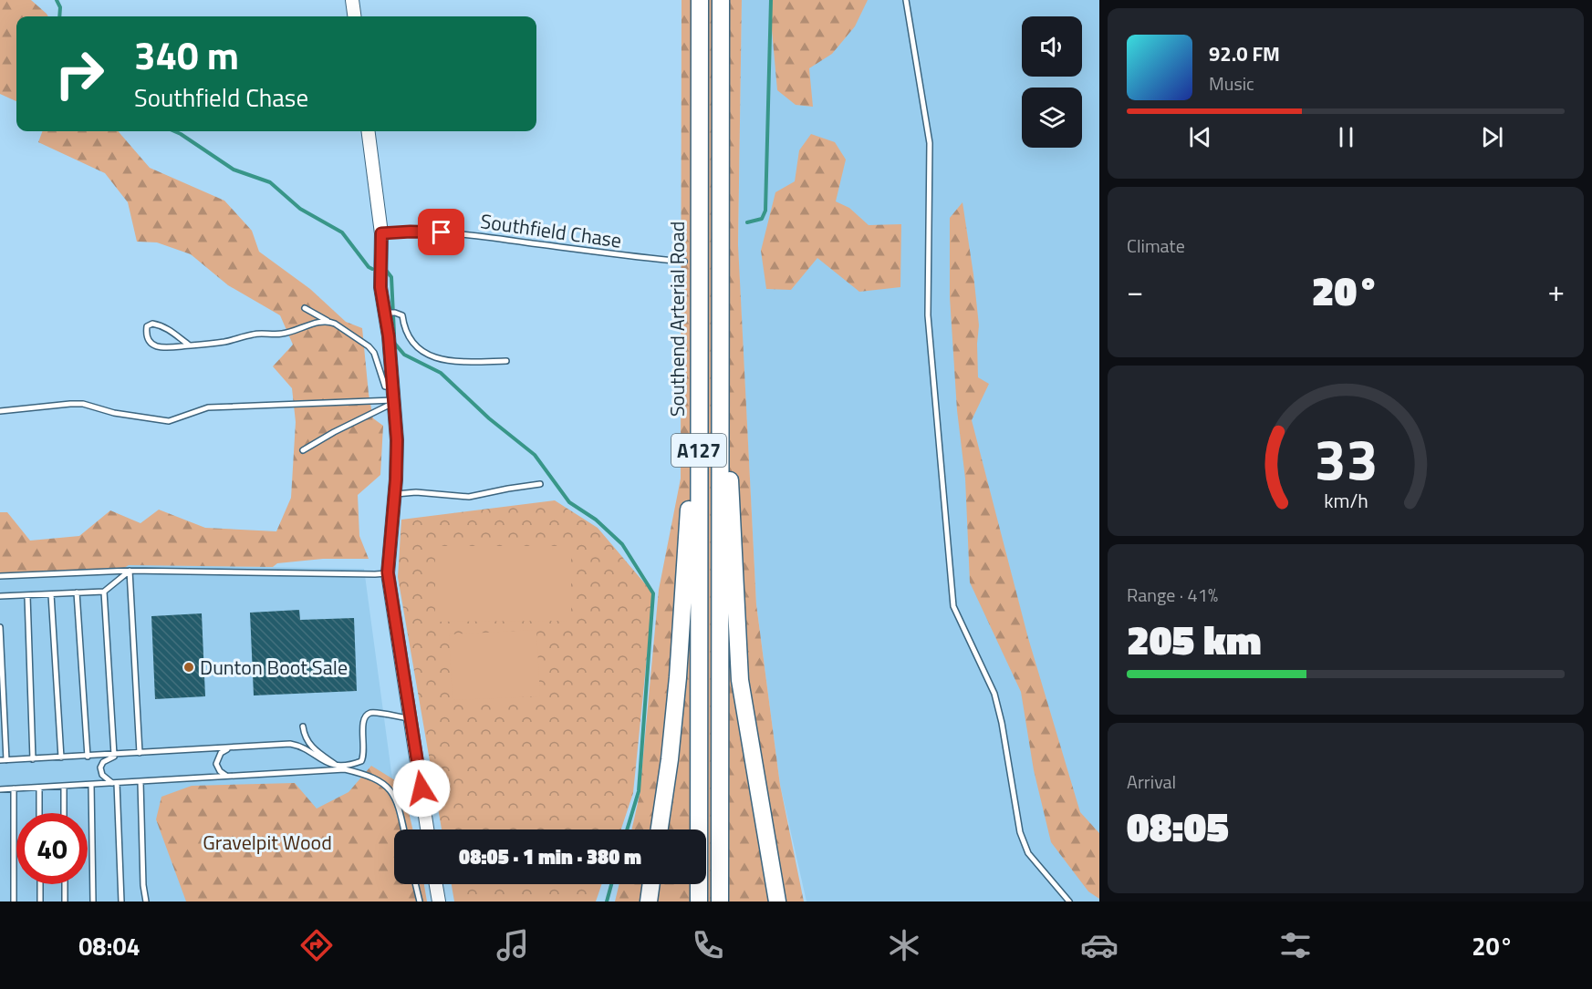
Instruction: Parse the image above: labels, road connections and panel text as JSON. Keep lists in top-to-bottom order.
{
  "streets": {
    "highway": ["Southend Arterial Road", "A127"],
    "lane": ["Southfield Chase"]
  },
  "crossings": [
    ["Southfield Chase", "Southend Arterial Road"]
  ],
  "parks": ["Gravelpit Wood"],
  "places": ["Dunton Boot Sale"],
  "page": {
    "turn": ["340 m", "Southfield Chase"],
    "song": ["92.0 FM", "Music"],
    "tile": [
      "Climate",
      ["Range · 41%", "205 km"],
      ["Arrival", "08:05"]
    ],
    "heat": ["−", "20°", "+"],
    "limit": "40",
    "trip": "08:05 · 1 min · 380 m",
    "tabs": ["08:04", "20°"],
    "gauge": ["33", "km/h"]
  }
}
